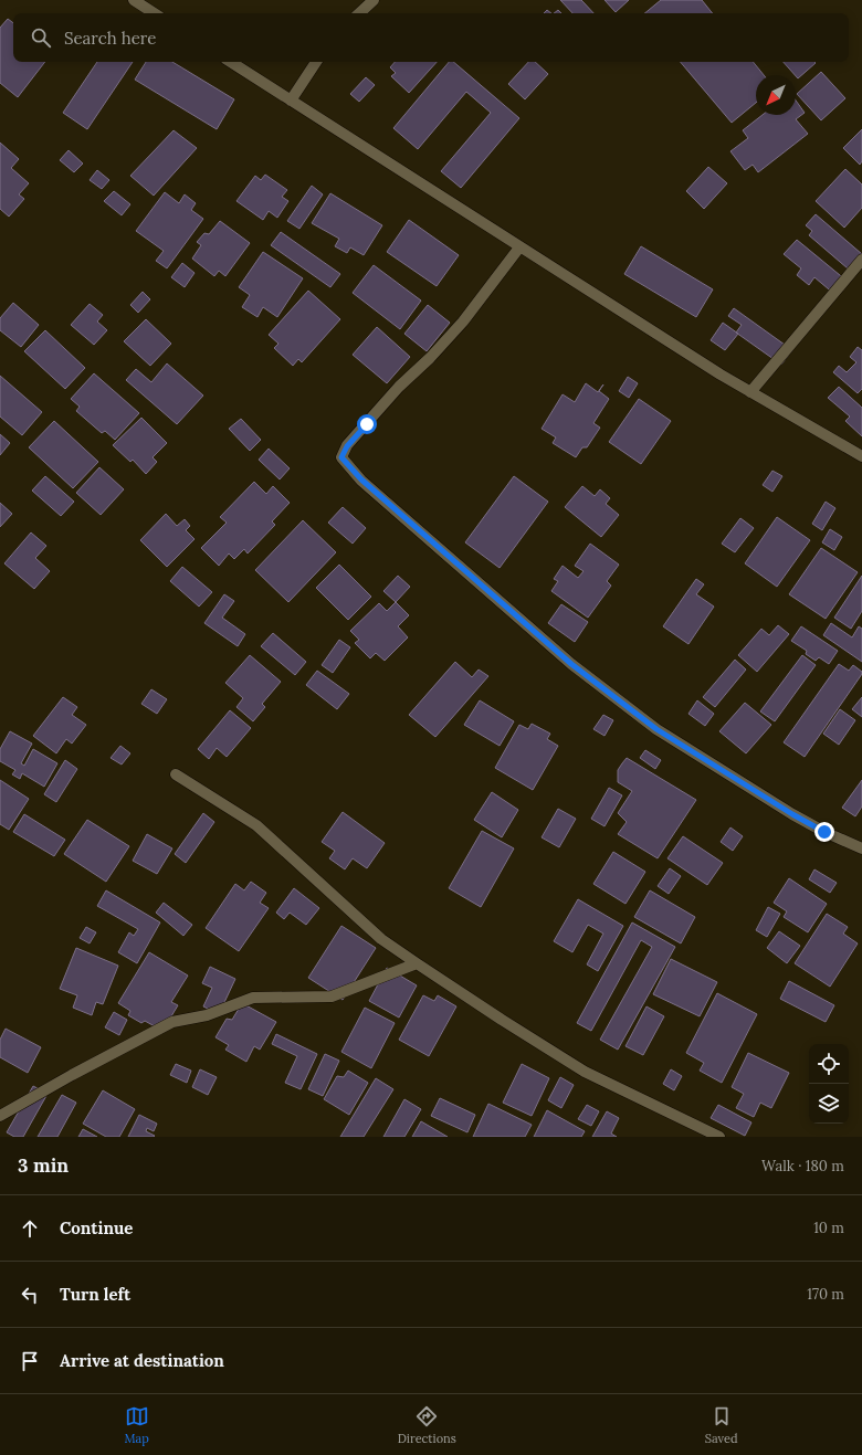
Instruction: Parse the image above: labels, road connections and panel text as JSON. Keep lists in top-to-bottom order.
{
  "north": "bottom left",
  "page": {
    "search": "Search here",
    "heading": ["3 min", "Walk · 180 m"],
    "list": [
      ["Continue", "10 m"],
      ["Turn left", "170 m"],
      "Arrive at destination"
    ],
    "nav": ["Map", "Directions", "Saved"]
  }
}
